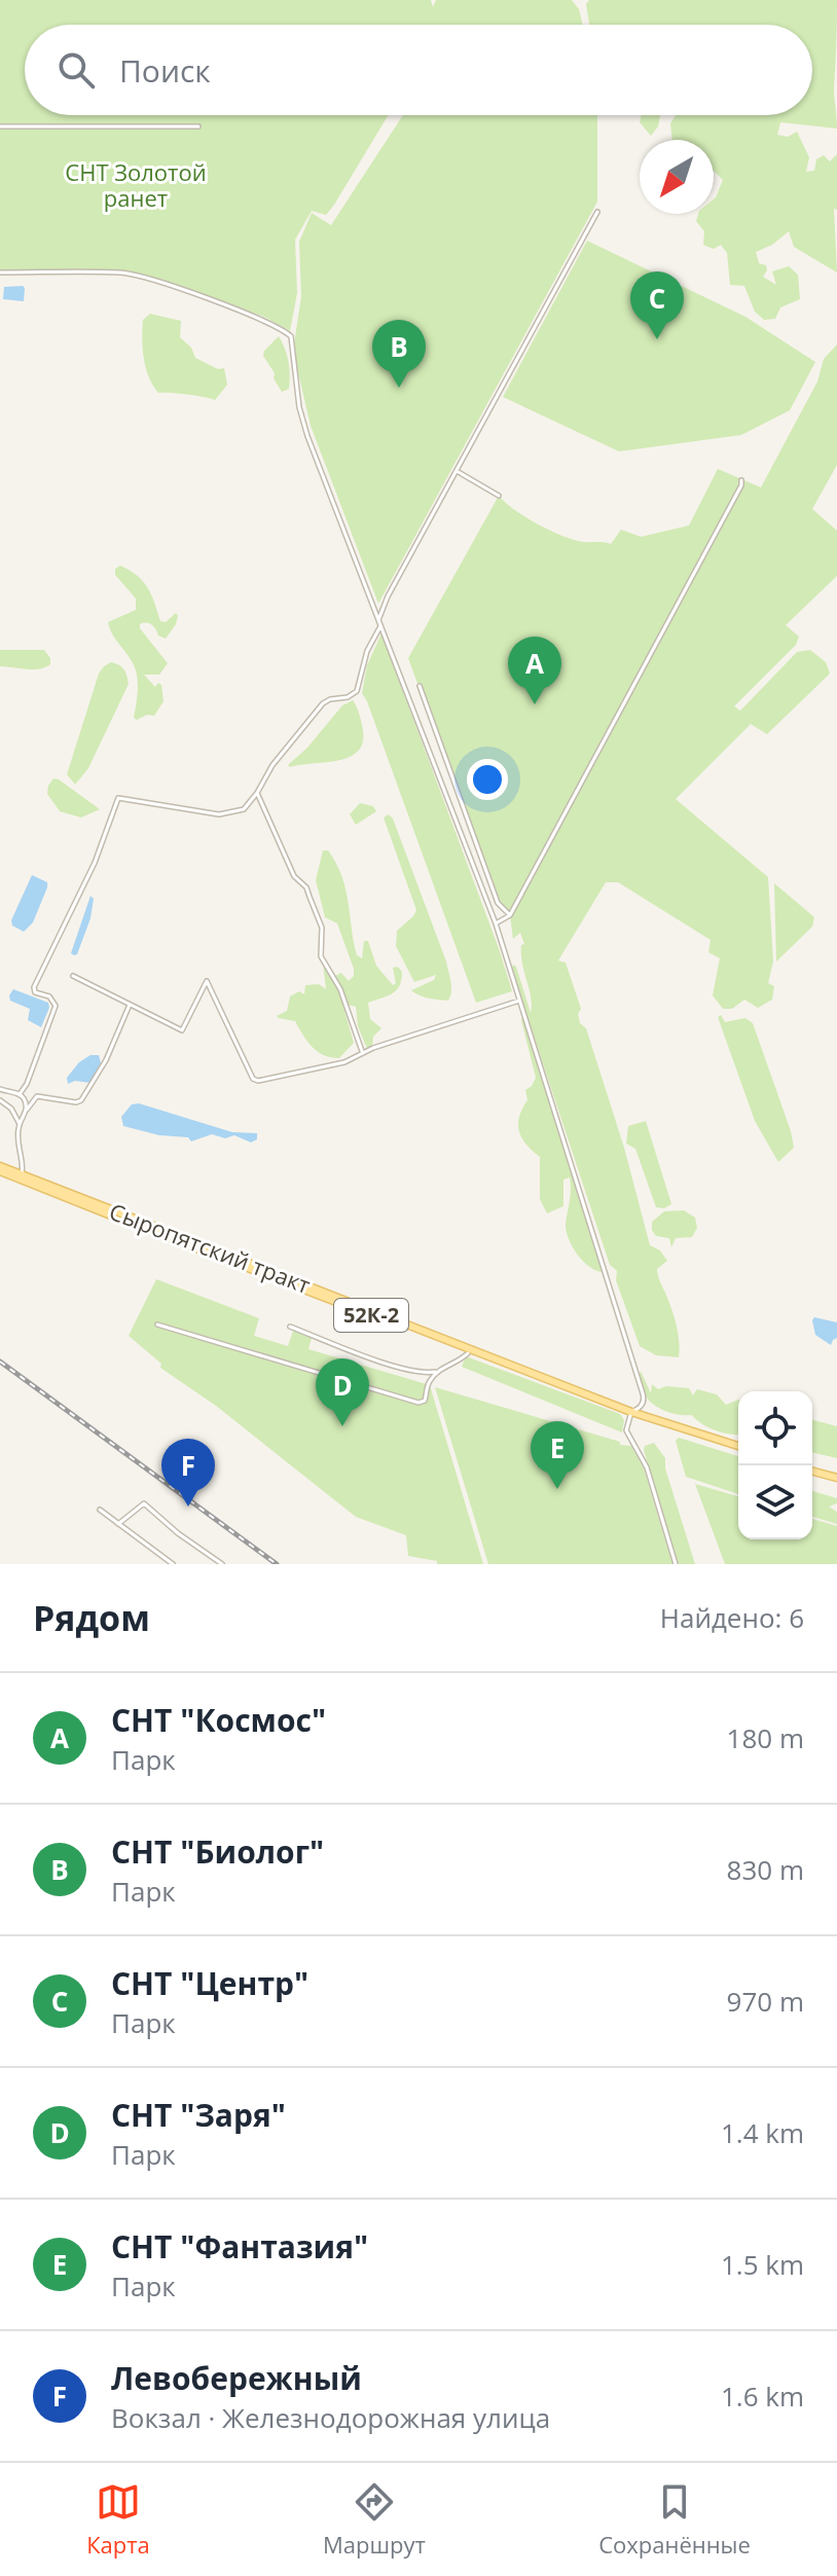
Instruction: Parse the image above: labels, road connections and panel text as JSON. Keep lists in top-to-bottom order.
{
  "streets": {
    "main road": ["Сыропятский тракт", "52К-2"]
  },
  "parks": ["СНТ Золотой ранет"],
  "north": "bottom left",
  "page": {
    "search": "Поиск",
    "pins": [
      "C",
      "B",
      "A",
      "D",
      "E",
      "F"
    ],
    "heading": ["Рядом", "Найдено: 6"],
    "list": [
      {
        "mark": "A",
        "name": "СНТ \"Космос\"",
        "note": "Парк",
        "value": "180 m"
      },
      {
        "mark": "B",
        "name": "СНТ \"Биолог\"",
        "note": "Парк",
        "value": "830 m"
      },
      {
        "mark": "C",
        "name": "СНТ \"Центр\"",
        "note": "Парк",
        "value": "970 m"
      },
      {
        "mark": "D",
        "name": "СНТ \"Заря\"",
        "note": "Парк",
        "value": "1.4 km"
      },
      {
        "mark": "E",
        "name": "СНТ \"Фантазия\"",
        "note": "Парк",
        "value": "1.5 km"
      },
      {
        "mark": "F",
        "name": "Левобережный",
        "note": "Вокзал · Железнодорожная улица",
        "value": "1.6 km"
      }
    ],
    "nav": ["Карта", "Маршрут", "Сохранённые"]
  }
}
